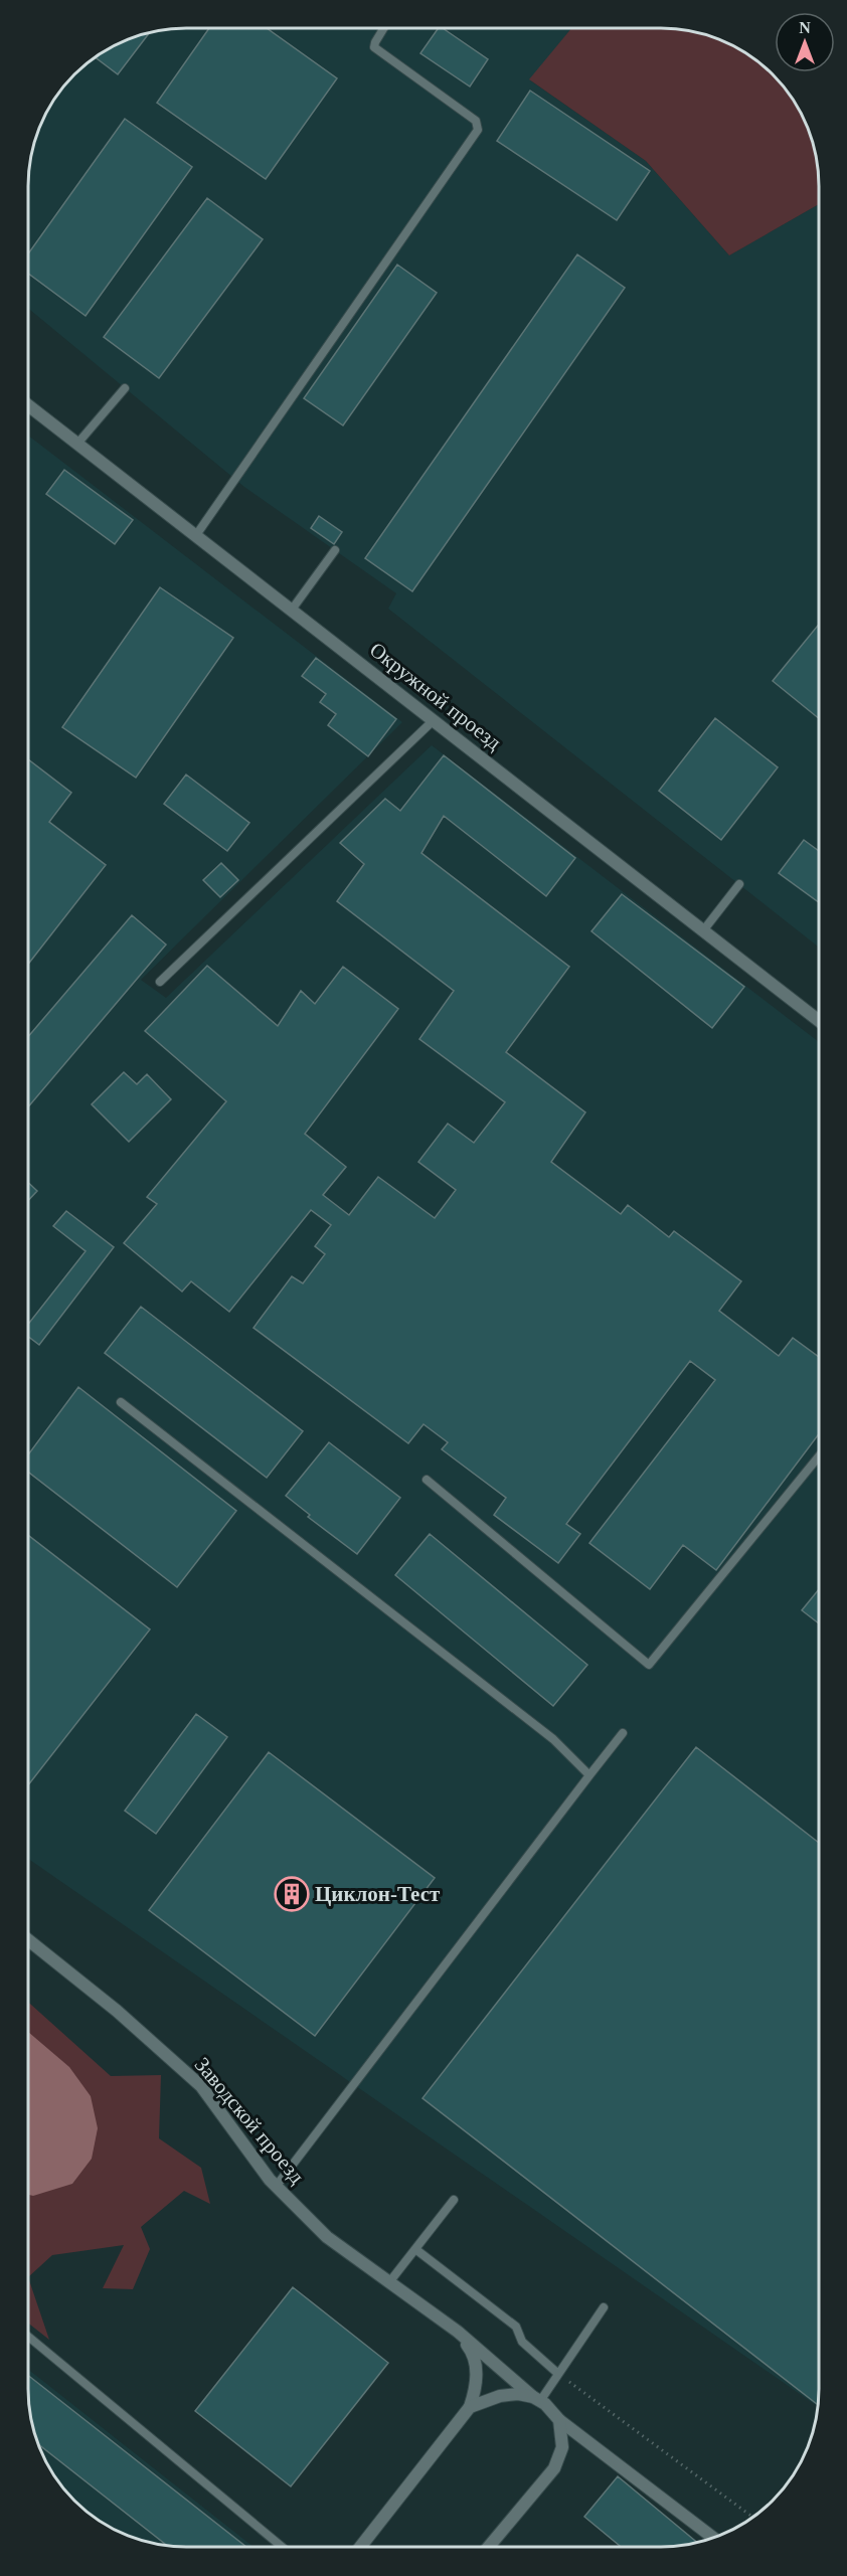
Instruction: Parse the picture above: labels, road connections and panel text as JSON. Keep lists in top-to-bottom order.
{
  "streets": {
    "street": ["Окружной проезд", "Заводской проезд"]
  },
  "places": {
    "building": ["Циклон-Тест"]
  },
  "north": "top"
}
